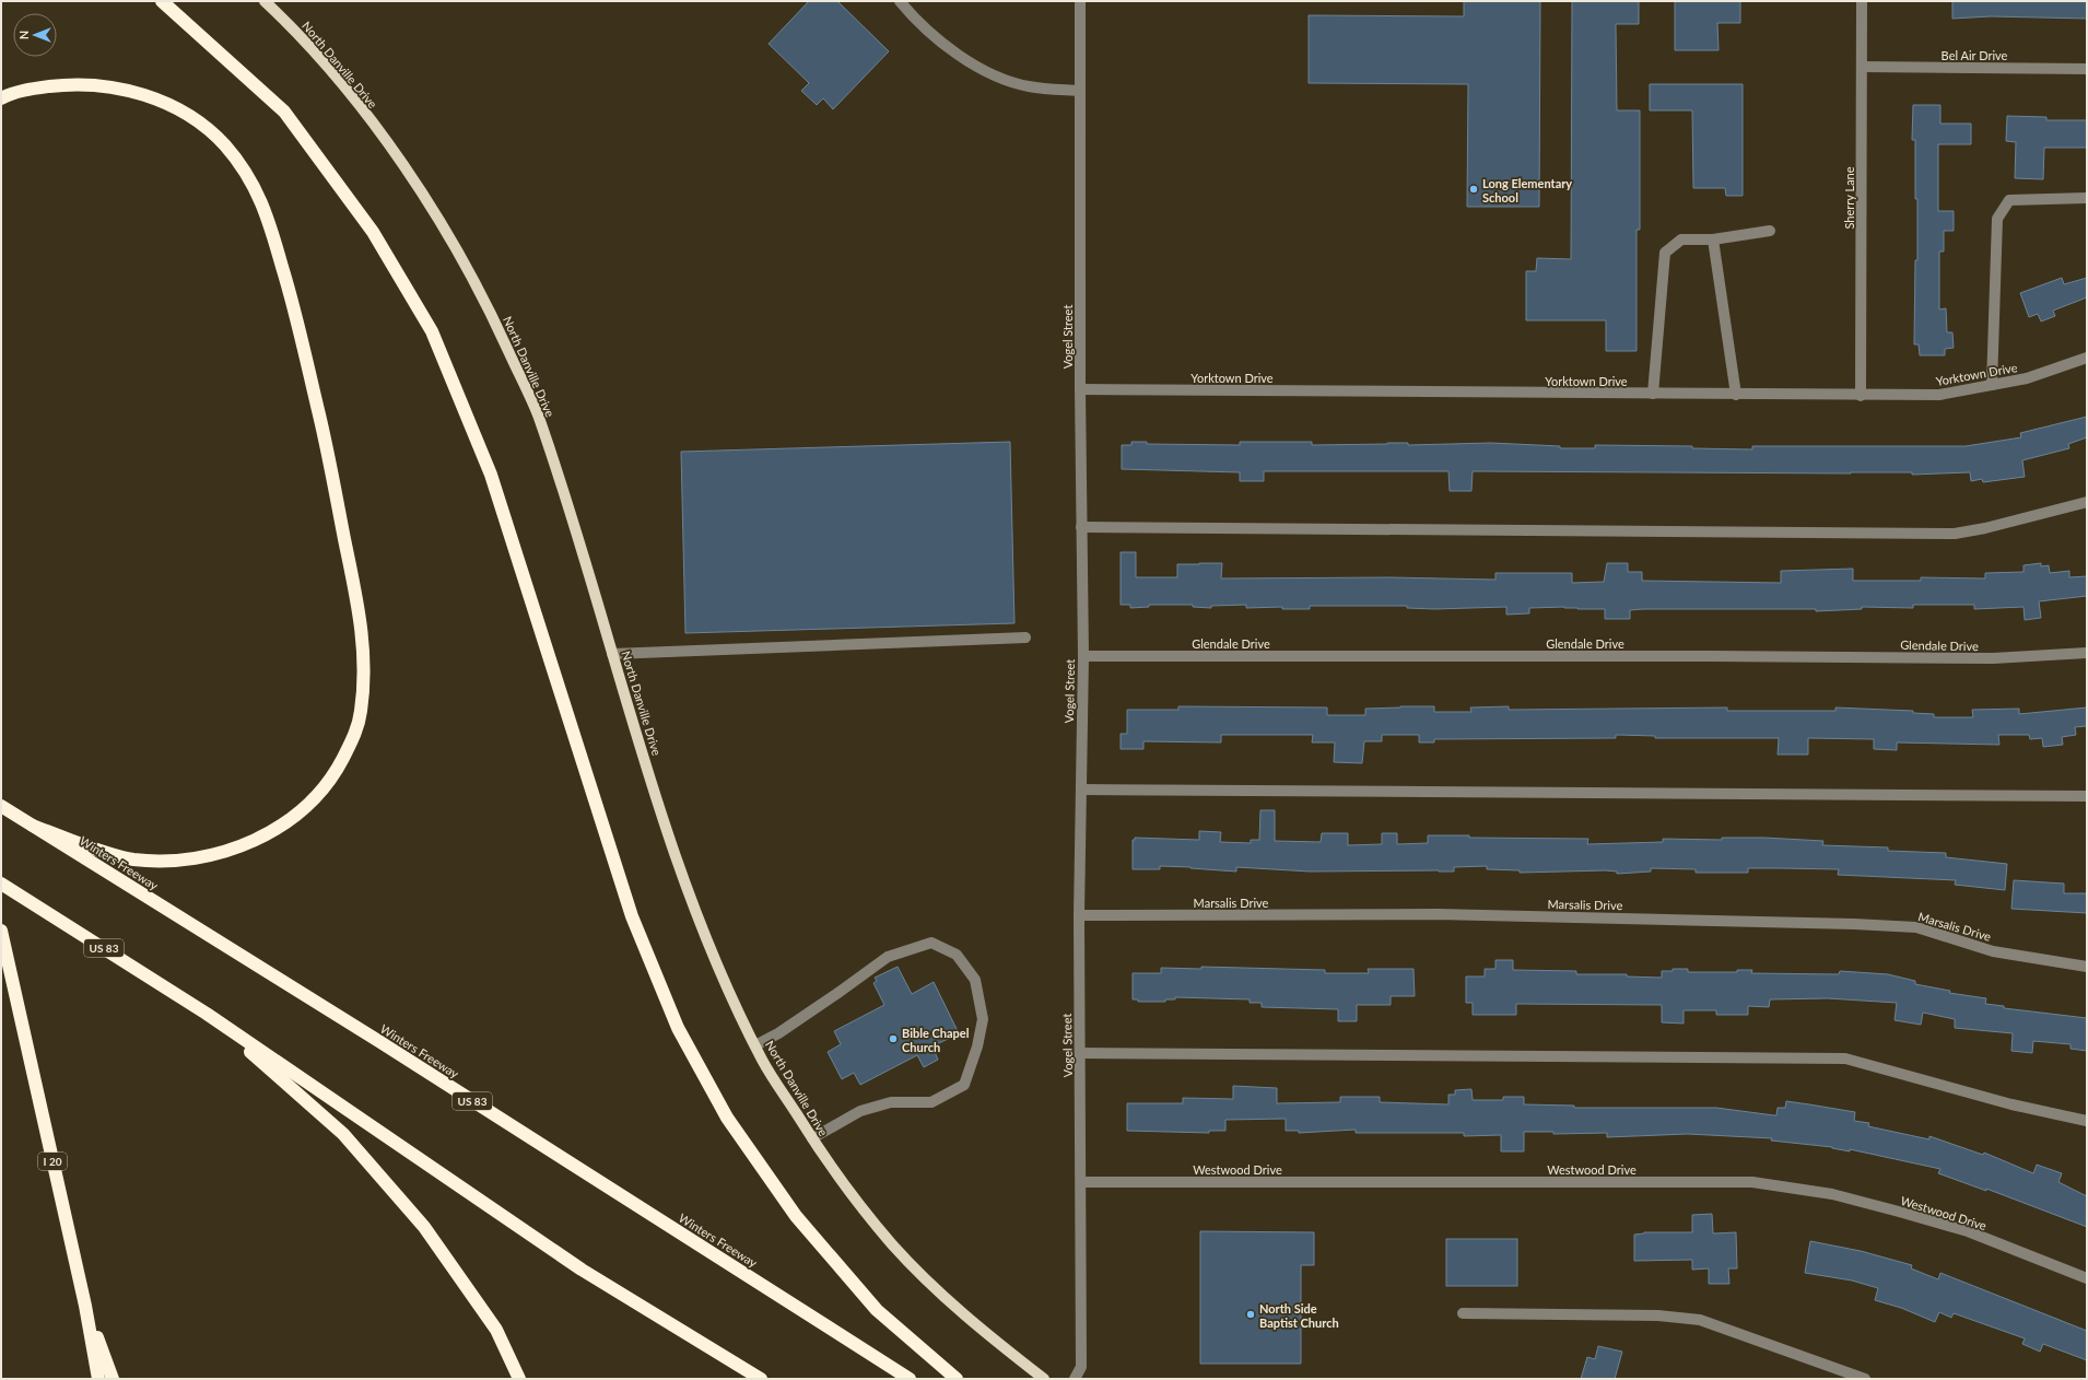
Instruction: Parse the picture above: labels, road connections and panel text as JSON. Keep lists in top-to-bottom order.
{
  "streets": {
    "highway": ["Winters Freeway", "US 83", "I 20"],
    "main road": ["North Danville Drive"],
    "street": [
      "Bel Air Drive",
      "Sherry Lane",
      "Vogel Street",
      "Yorktown Drive",
      "Glendale Drive",
      "Marsalis Drive",
      "Westwood Drive"
    ]
  },
  "crossings": [
    ["Bel Air Drive", "Sherry Lane"],
    ["Sherry Lane", "Yorktown Drive"],
    ["Vogel Street", "Yorktown Drive"],
    ["Vogel Street", "Glendale Drive"],
    ["Vogel Street", "Marsalis Drive"],
    ["Vogel Street", "Westwood Drive"]
  ],
  "places": ["Long Elementary School", "Bible Chapel Church", "North Side Baptist Church"],
  "north": "left"
}
